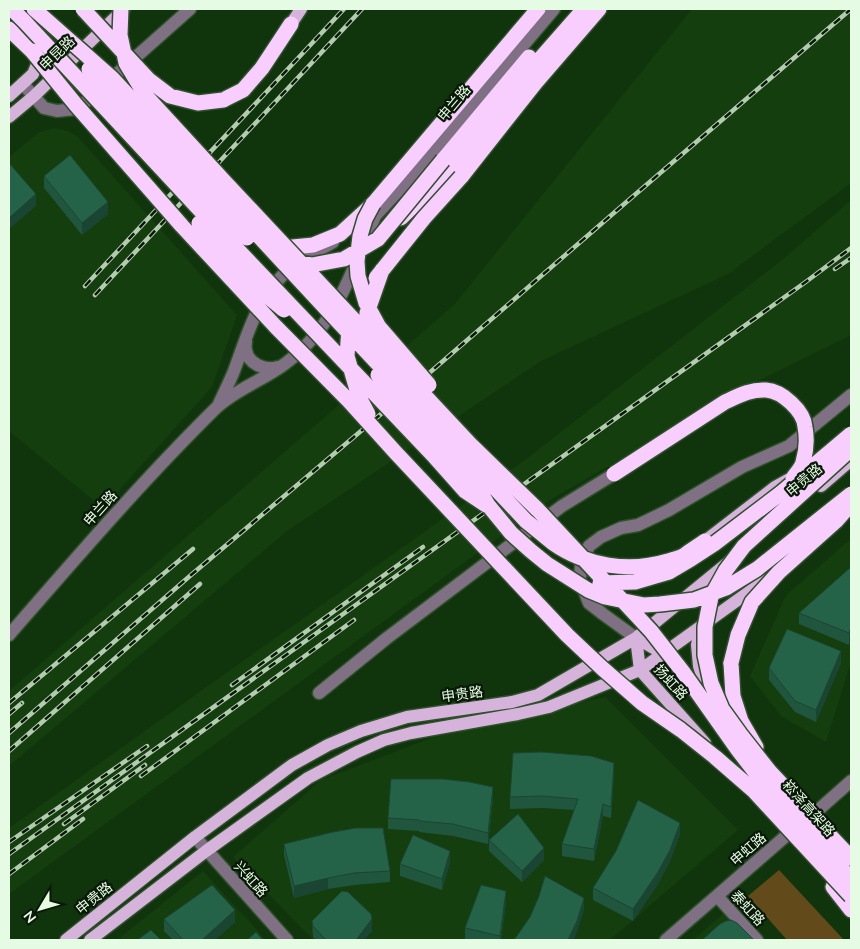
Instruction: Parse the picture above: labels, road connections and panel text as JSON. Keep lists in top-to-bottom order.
{
  "streets": {
    "highway": ["崧泽高架路"],
    "main road": ["申昆路", "申贵路", "扬虹路"],
    "street": [
      "申兰路",
      "申虹路",
      "兴虹路",
      "泰虹路"
    ]
  },
  "crossings": [
    ["申贵路", "扬虹路"],
    ["申贵路", "兴虹路"],
    ["扬虹路", "崧泽高架路"],
    ["扬虹路", "申虹路"],
    ["申虹路", "泰虹路"]
  ],
  "north": "bottom left"
}
